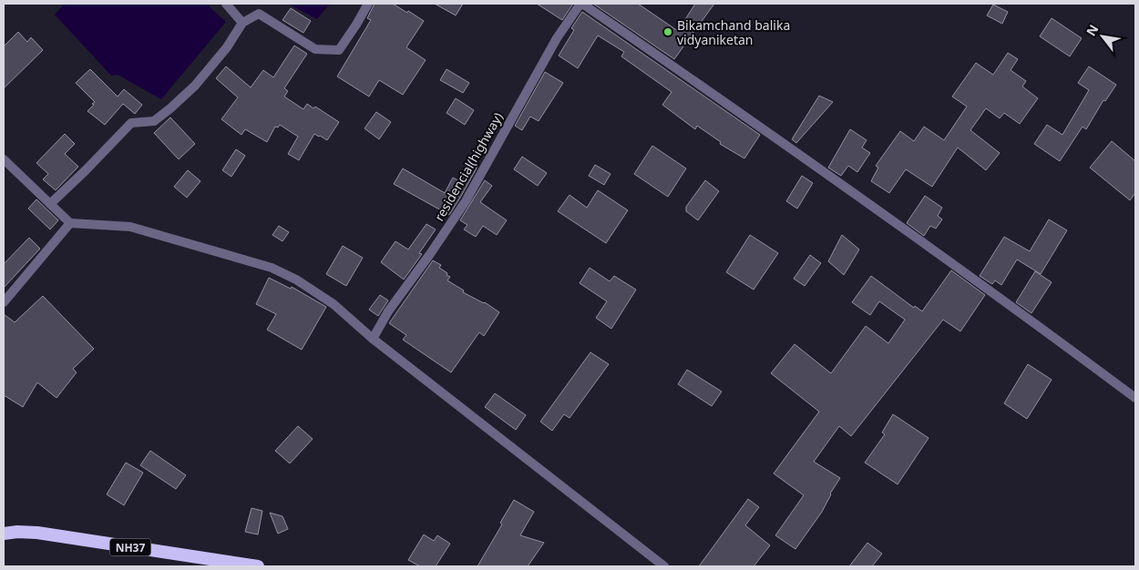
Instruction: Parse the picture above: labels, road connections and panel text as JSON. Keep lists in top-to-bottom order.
{
  "streets": {
    "highway": ["NH37"],
    "street": ["residencial(highway)"]
  },
  "places": ["Bikamchand balika vidyaniketan"],
  "north": "top left"
}
